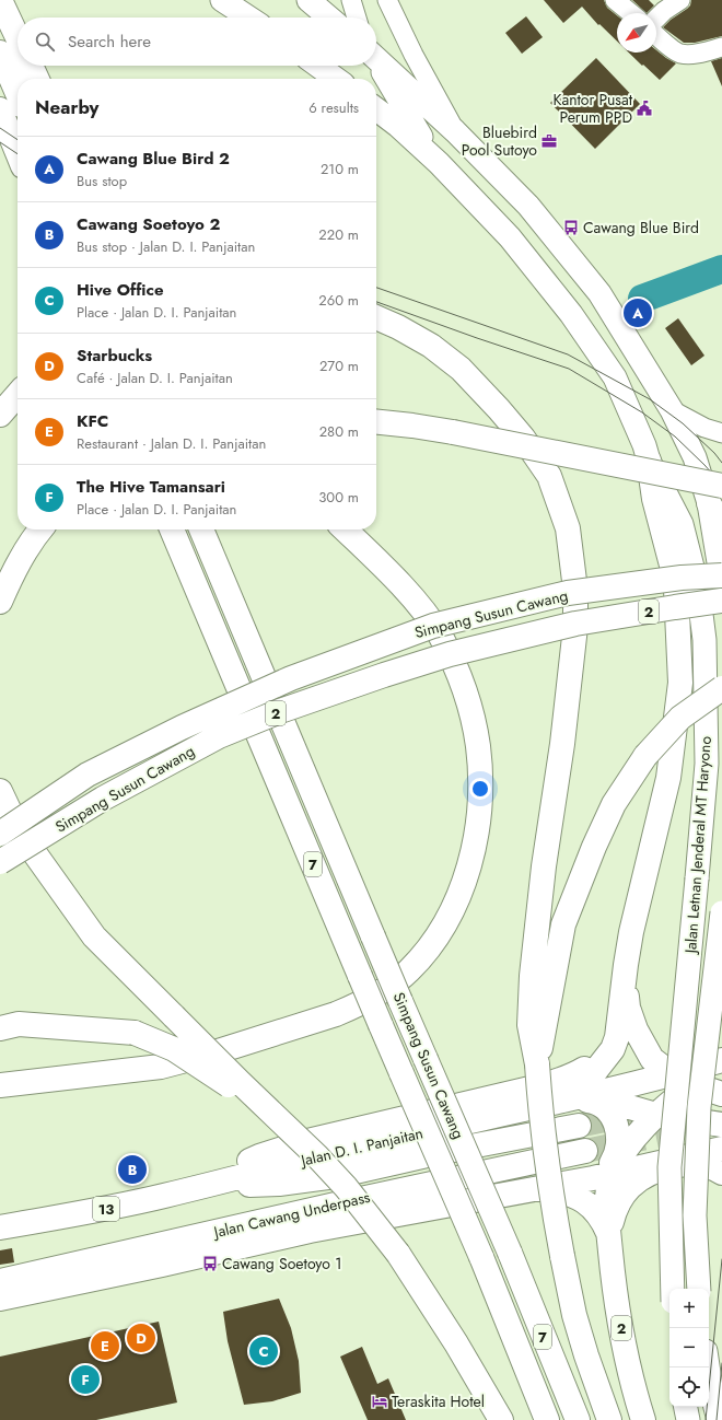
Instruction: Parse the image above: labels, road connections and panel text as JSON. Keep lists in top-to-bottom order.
{
  "streets": {
    "highway": [
      "2",
      "Simpang Susun Cawang",
      "7",
      "Jalan D. I. Panjaitan",
      "13",
      "Jalan Cawang Underpass"
    ],
    "main road": ["Jalan Letnan Jenderal MT Haryono"]
  },
  "crossings": [
    ["Jalan D. I. Panjaitan", "Jalan Cawang Underpass"]
  ],
  "places": {
    "public building": ["Kantor Pusat Perum PPD"],
    "office": ["Bluebird Pool Sutoyo"],
    "bus stop": ["Cawang Blue Bird", "Cawang Soetoyo 1"],
    "hotel": ["Teraskita Hotel"]
  },
  "north": "bottom left",
  "page": {
    "search": "Search here",
    "heading": ["Nearby", "6 results"],
    "list": [
      {
        "mark": "A",
        "name": "Cawang Blue Bird 2",
        "note": "Bus stop",
        "value": "210 m"
      },
      {
        "mark": "B",
        "name": "Cawang Soetoyo 2",
        "note": "Bus stop · Jalan D. I. Panjaitan",
        "value": "220 m"
      },
      {
        "mark": "C",
        "name": "Hive Office",
        "note": "Place · Jalan D. I. Panjaitan",
        "value": "260 m"
      },
      {
        "mark": "D",
        "name": "Starbucks",
        "note": "Café · Jalan D. I. Panjaitan",
        "value": "270 m"
      },
      {
        "mark": "E",
        "name": "KFC",
        "note": "Restaurant · Jalan D. I. Panjaitan",
        "value": "280 m"
      },
      {
        "mark": "F",
        "name": "The Hive Tamansari",
        "note": "Place · Jalan D. I. Panjaitan",
        "value": "300 m"
      }
    ],
    "pins": [
      "A",
      "B",
      "D",
      "E",
      "C",
      "F"
    ],
    "map_buttons": ["+", "−"]
  }
}
